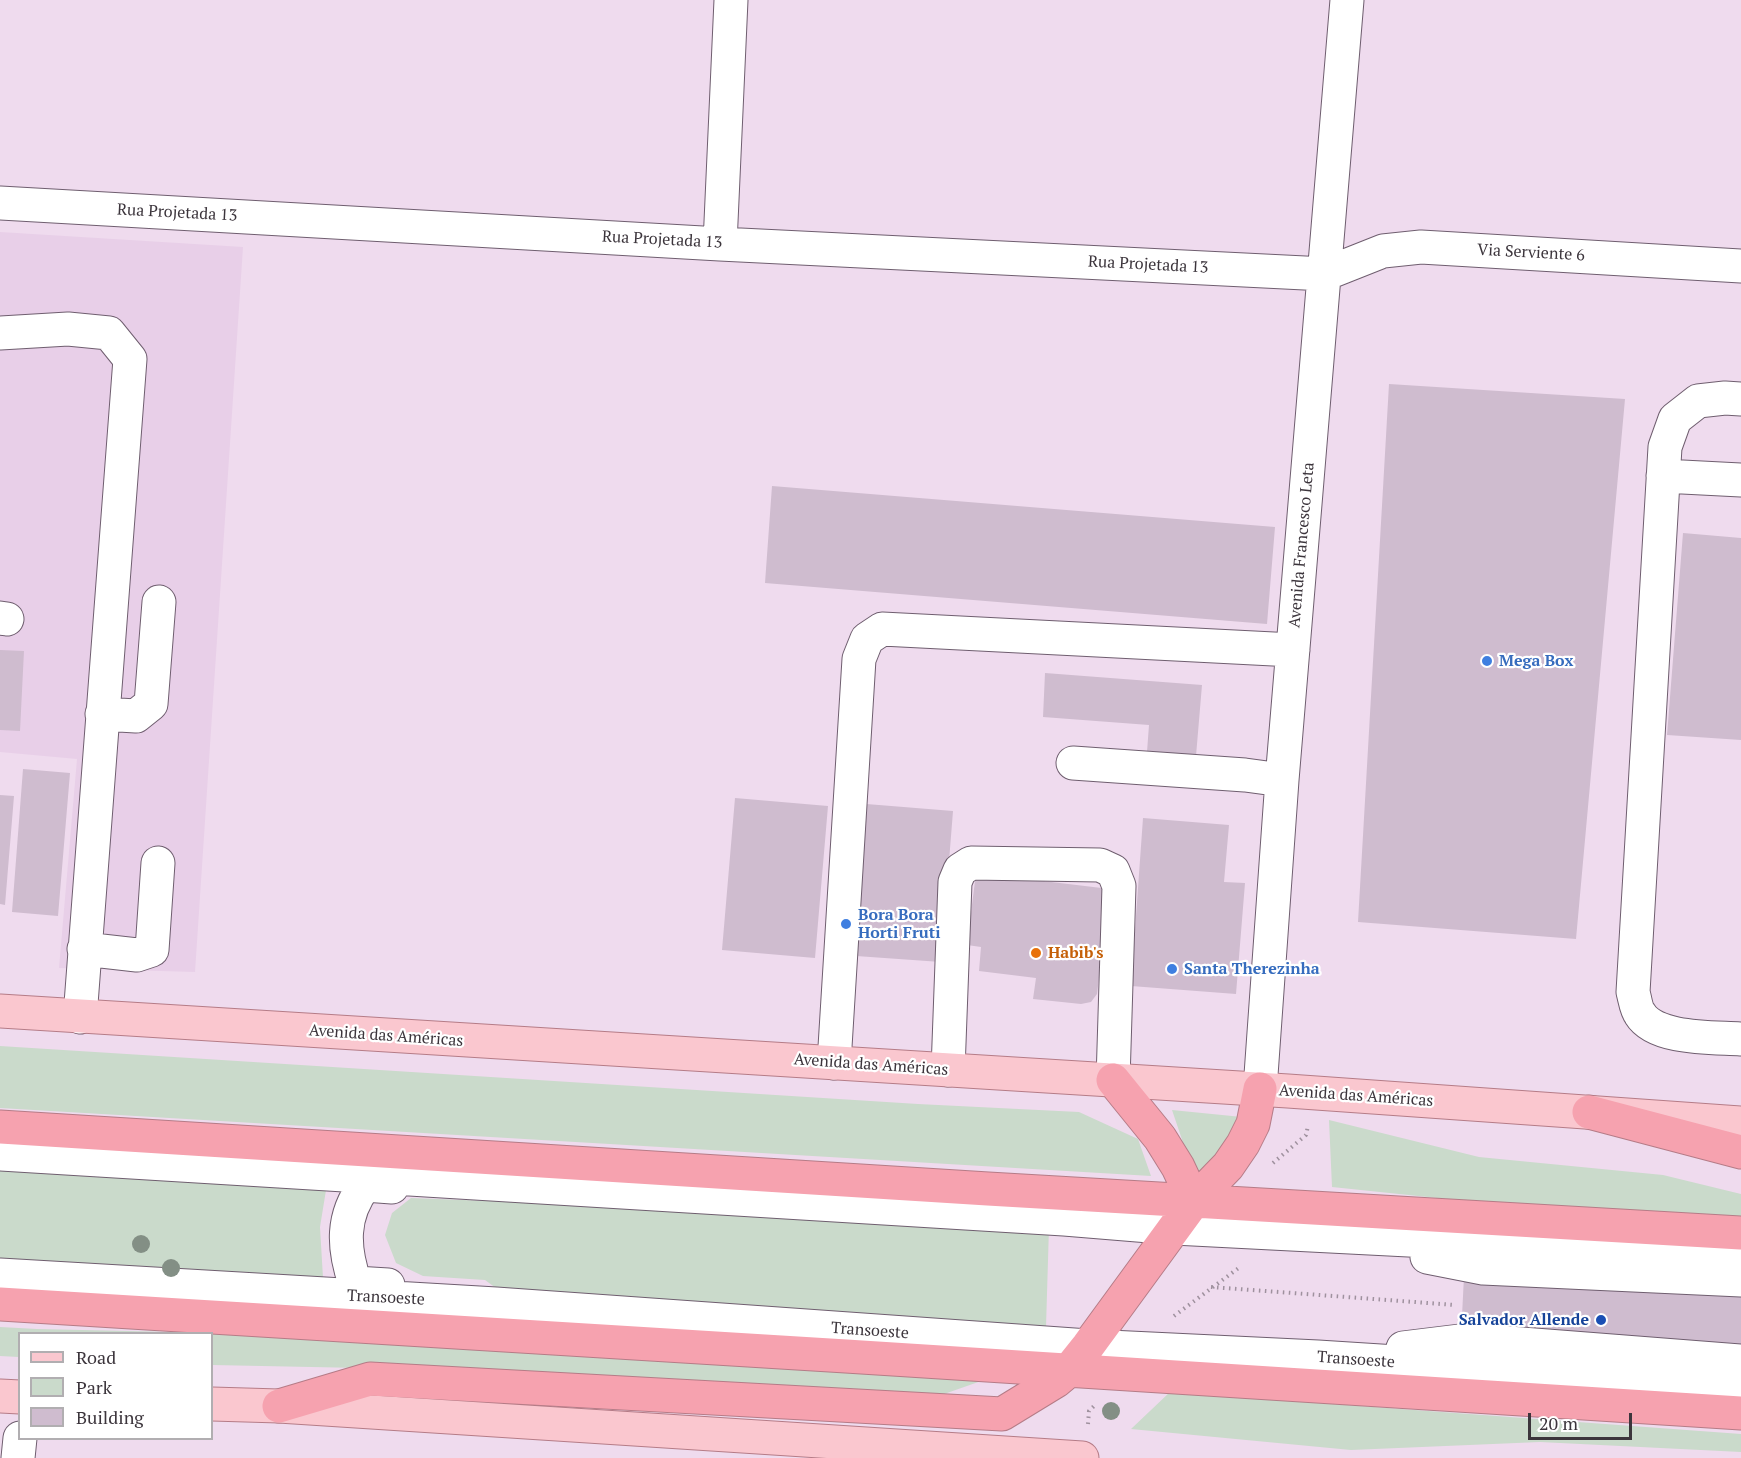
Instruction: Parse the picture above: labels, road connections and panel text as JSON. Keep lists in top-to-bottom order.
{
  "streets": {
    "main road": ["Avenida das Américas"],
    "street": [
      "Rua Projetada 13",
      "Via Serviente 6",
      "Avenida Francesco Leta",
      "Transoeste"
    ]
  },
  "crossings": [
    ["Rua Projetada 13", "Via Serviente 6"],
    ["Rua Projetada 13", "Avenida Francesco Leta"],
    ["Via Serviente 6", "Avenida Francesco Leta"],
    ["Avenida Francesco Leta", "Avenida das Américas"]
  ],
  "places": [
    "Mega Box",
    "Bora Bora Horti Fruti",
    "Habib's",
    "Santa Therezinha",
    "Salvador Allende"
  ],
  "legend": ["Road", "Park", "Building"],
  "scale_bar": "20 m"
}
